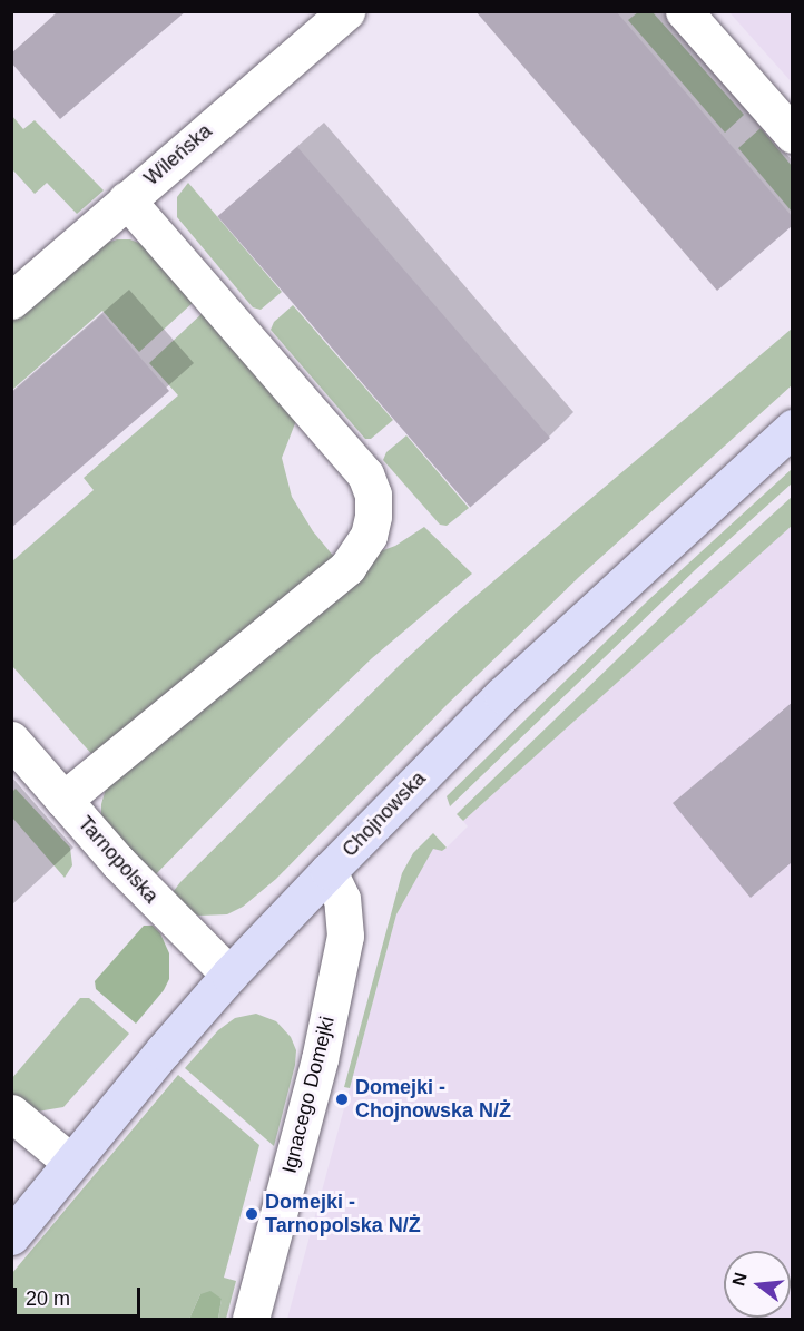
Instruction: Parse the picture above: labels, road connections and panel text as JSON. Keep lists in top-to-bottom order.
{
  "streets": {
    "main road": ["Chojnowska"],
    "street": ["Wileńska", "Tarnopolska", "Ignacego Domejki"]
  },
  "crossings": [
    ["Chojnowska", "Tarnopolska"],
    ["Chojnowska", "Ignacego Domejki"]
  ],
  "places": ["Domejki - Chojnowska N/Ż", "Domejki - Tarnopolska N/Ż"],
  "scale_bar": "20 m",
  "north": "left"
}
